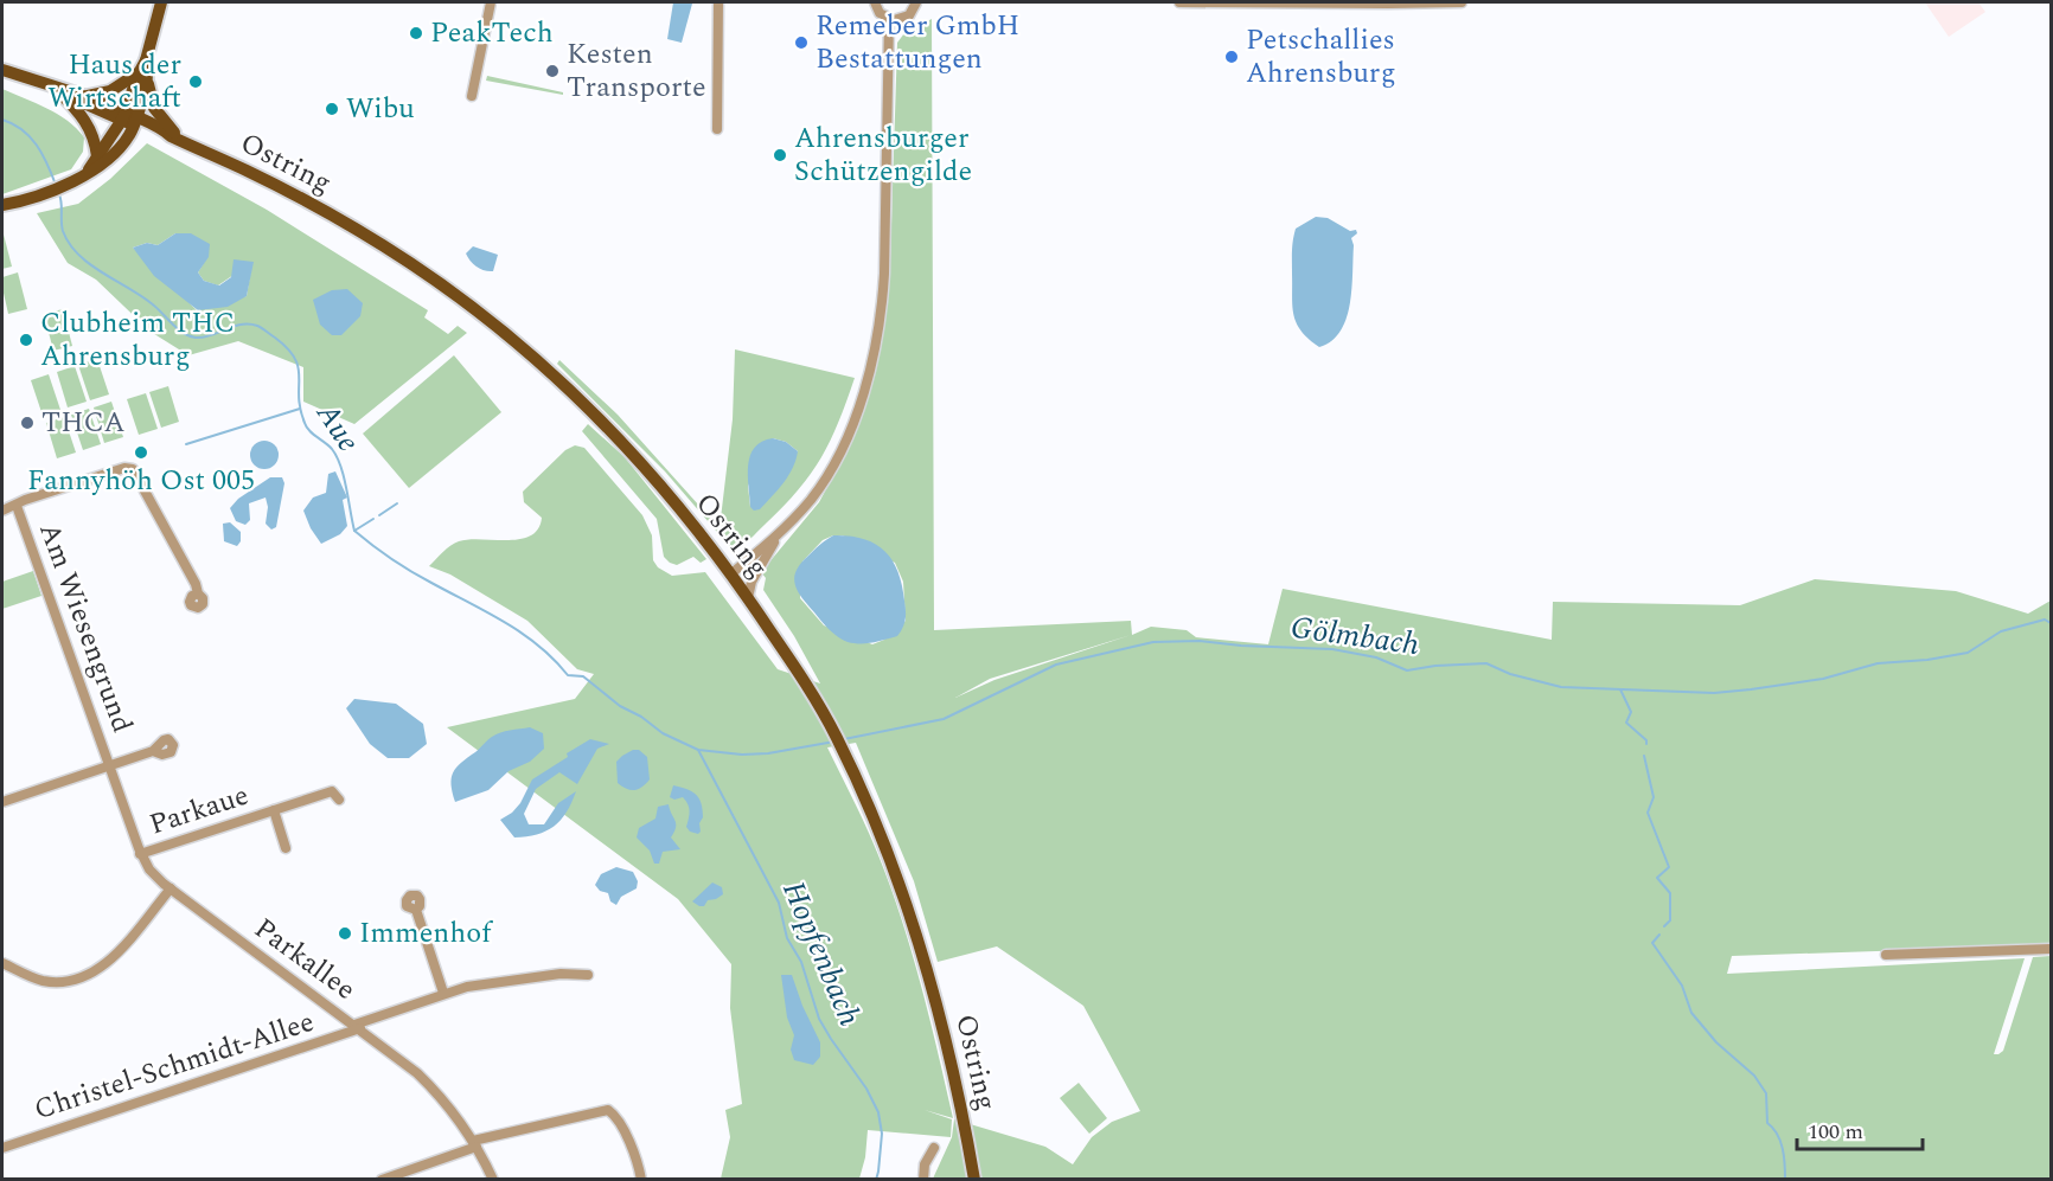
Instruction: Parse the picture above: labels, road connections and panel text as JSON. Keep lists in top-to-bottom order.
{
  "streets": {
    "main road": ["Ostring"],
    "street": [
      "Am Wiesengrund",
      "Parkaue",
      "Parkallee",
      "Christel-Schmidt-Allee"
    ]
  },
  "crossings": [
    ["Am Wiesengrund", "Parkallee"],
    ["Parkaue", "Parkallee"],
    ["Parkallee", "Christel-Schmidt-Allee"]
  ],
  "water": ["Aue", "Gölmbach", "Hopfenbach"],
  "places": [
    "PeakTech",
    "Remeber GmbH Bestattungen",
    "Petschallies Ahrensburg",
    "Kesten Transporte",
    "Haus der Wirtschaft",
    "Wibu",
    "Ahrensburger Schützengilde",
    "Clubheim THC Ahrensburg",
    "THCA",
    "Fannyhöh Ost 005",
    "Immenhof"
  ],
  "scale_bar": "100 m"
}
